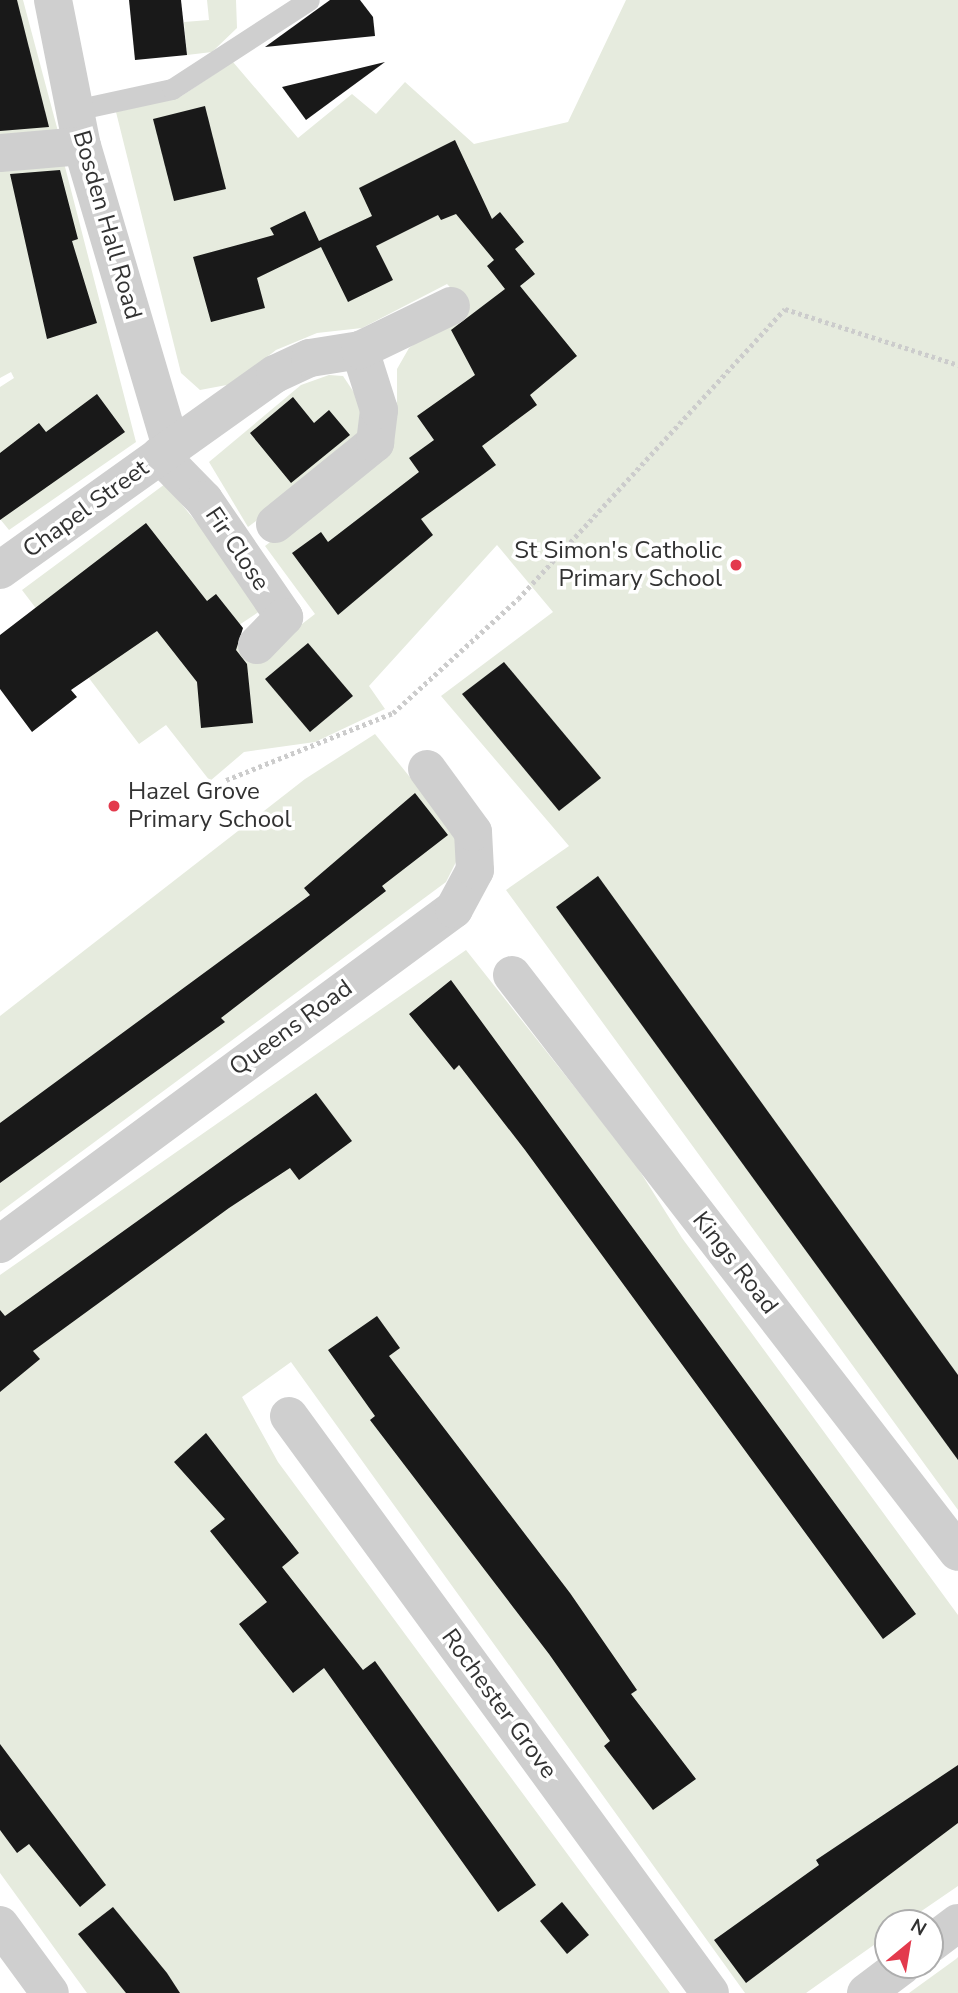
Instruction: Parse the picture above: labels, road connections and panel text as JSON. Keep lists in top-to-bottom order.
{
  "streets": {
    "street": [
      "Bosden Hall Road",
      "Chapel Street",
      "Fir Close",
      "Queens Road",
      "Kings Road",
      "Rochester Grove"
    ]
  },
  "crossings": [
    ["Bosden Hall Road", "Chapel Street"],
    ["Bosden Hall Road", "Fir Close"],
    ["Chapel Street", "Fir Close"]
  ],
  "places": ["St Simon's Catholic Primary School", "Hazel Grove Primary School"],
  "north": "top right"
}
